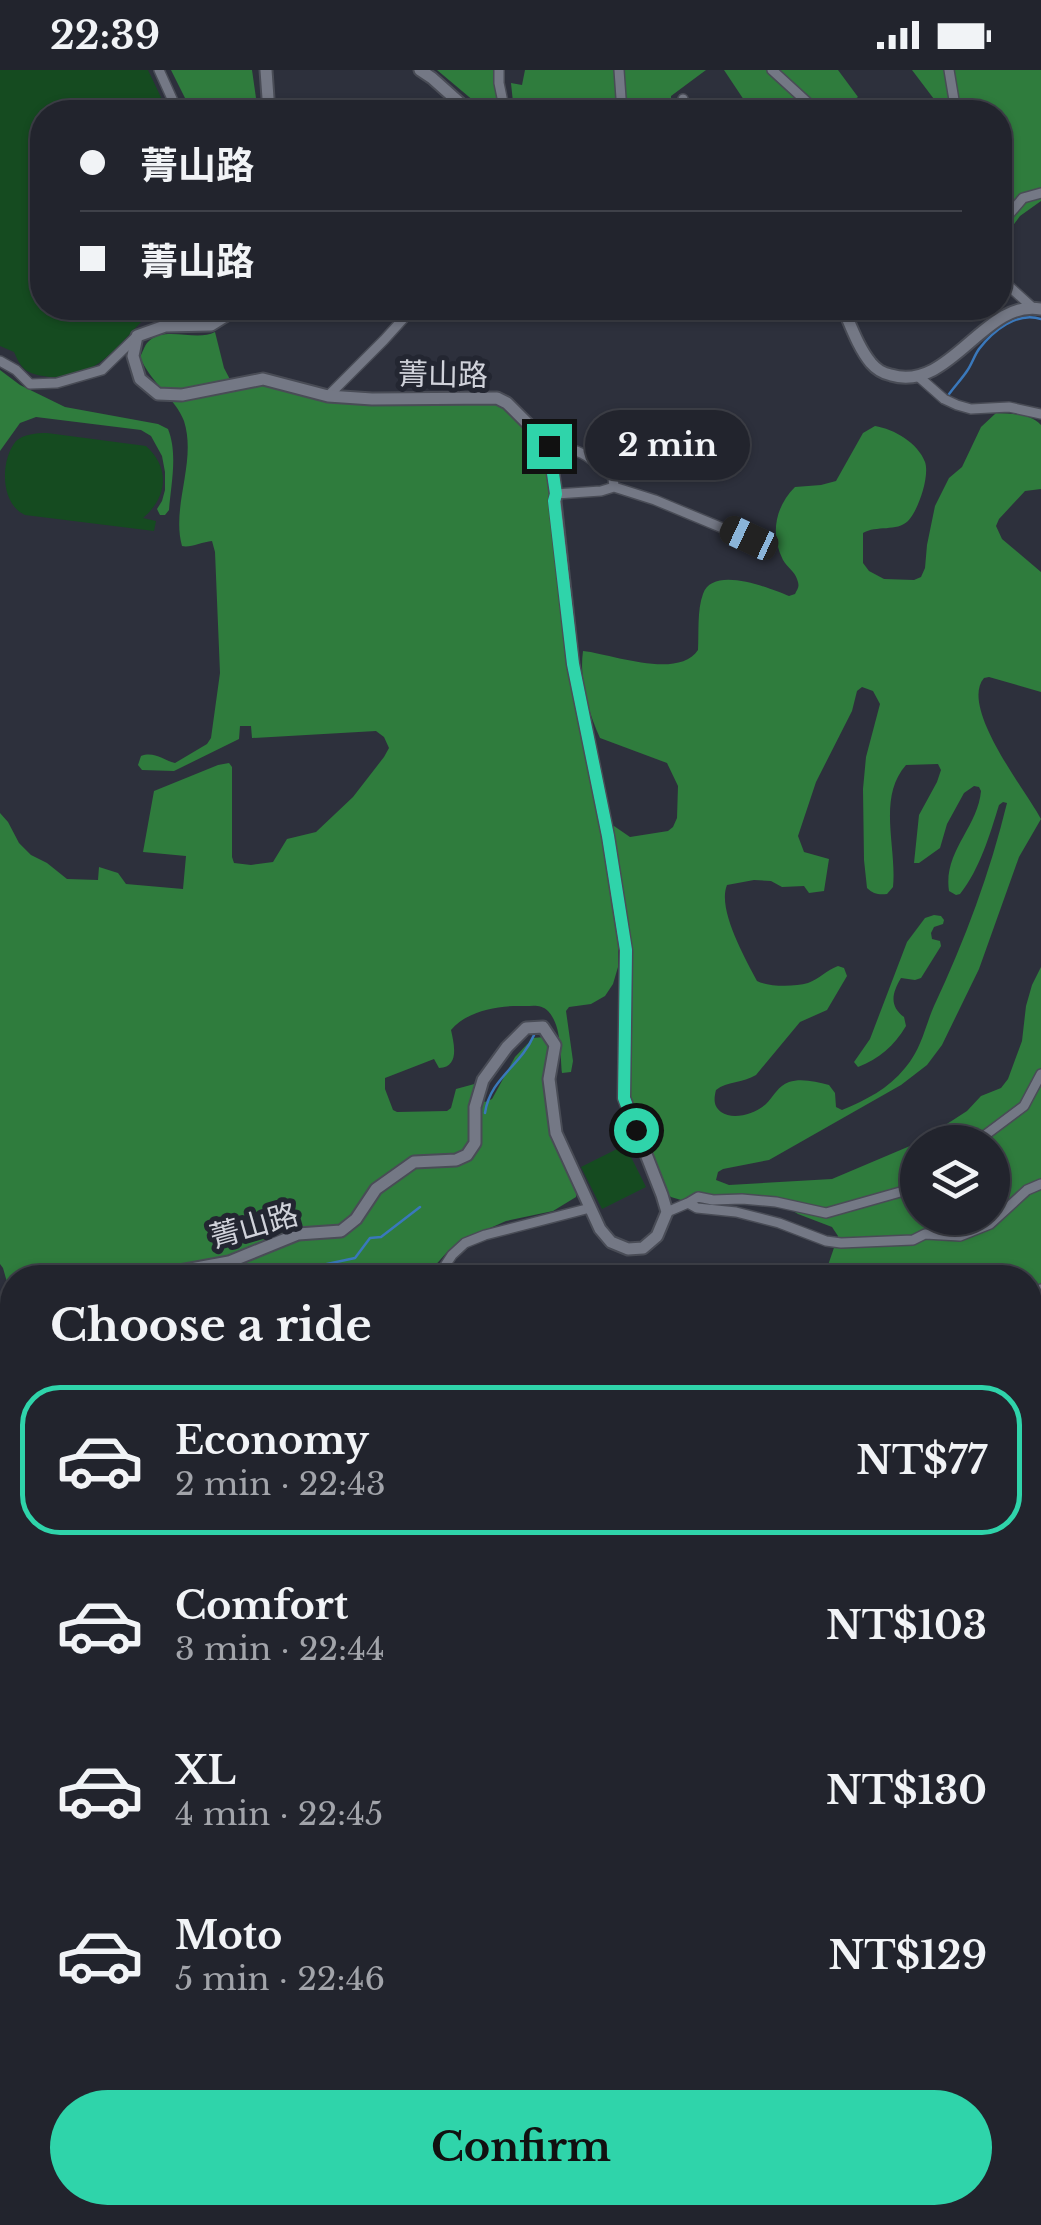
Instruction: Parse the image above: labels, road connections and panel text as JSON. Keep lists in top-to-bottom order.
{
  "streets": {
    "street": ["菁山路"]
  },
  "page": {
    "status": "22:39",
    "banner": ["菁山路", "菁山路"],
    "bubble": "2 min",
    "heading": "Choose a ride",
    "list": [
      {
        "name": "Economy",
        "note": "2 min · 22:43",
        "value": "NT$77"
      },
      {
        "name": "Comfort",
        "note": "3 min · 22:44",
        "value": "NT$103"
      },
      {
        "name": "XL",
        "note": "4 min · 22:45",
        "value": "NT$130"
      },
      {
        "name": "Moto",
        "note": "5 min · 22:46",
        "value": "NT$129"
      }
    ],
    "buttons": "Confirm"
  }
}
